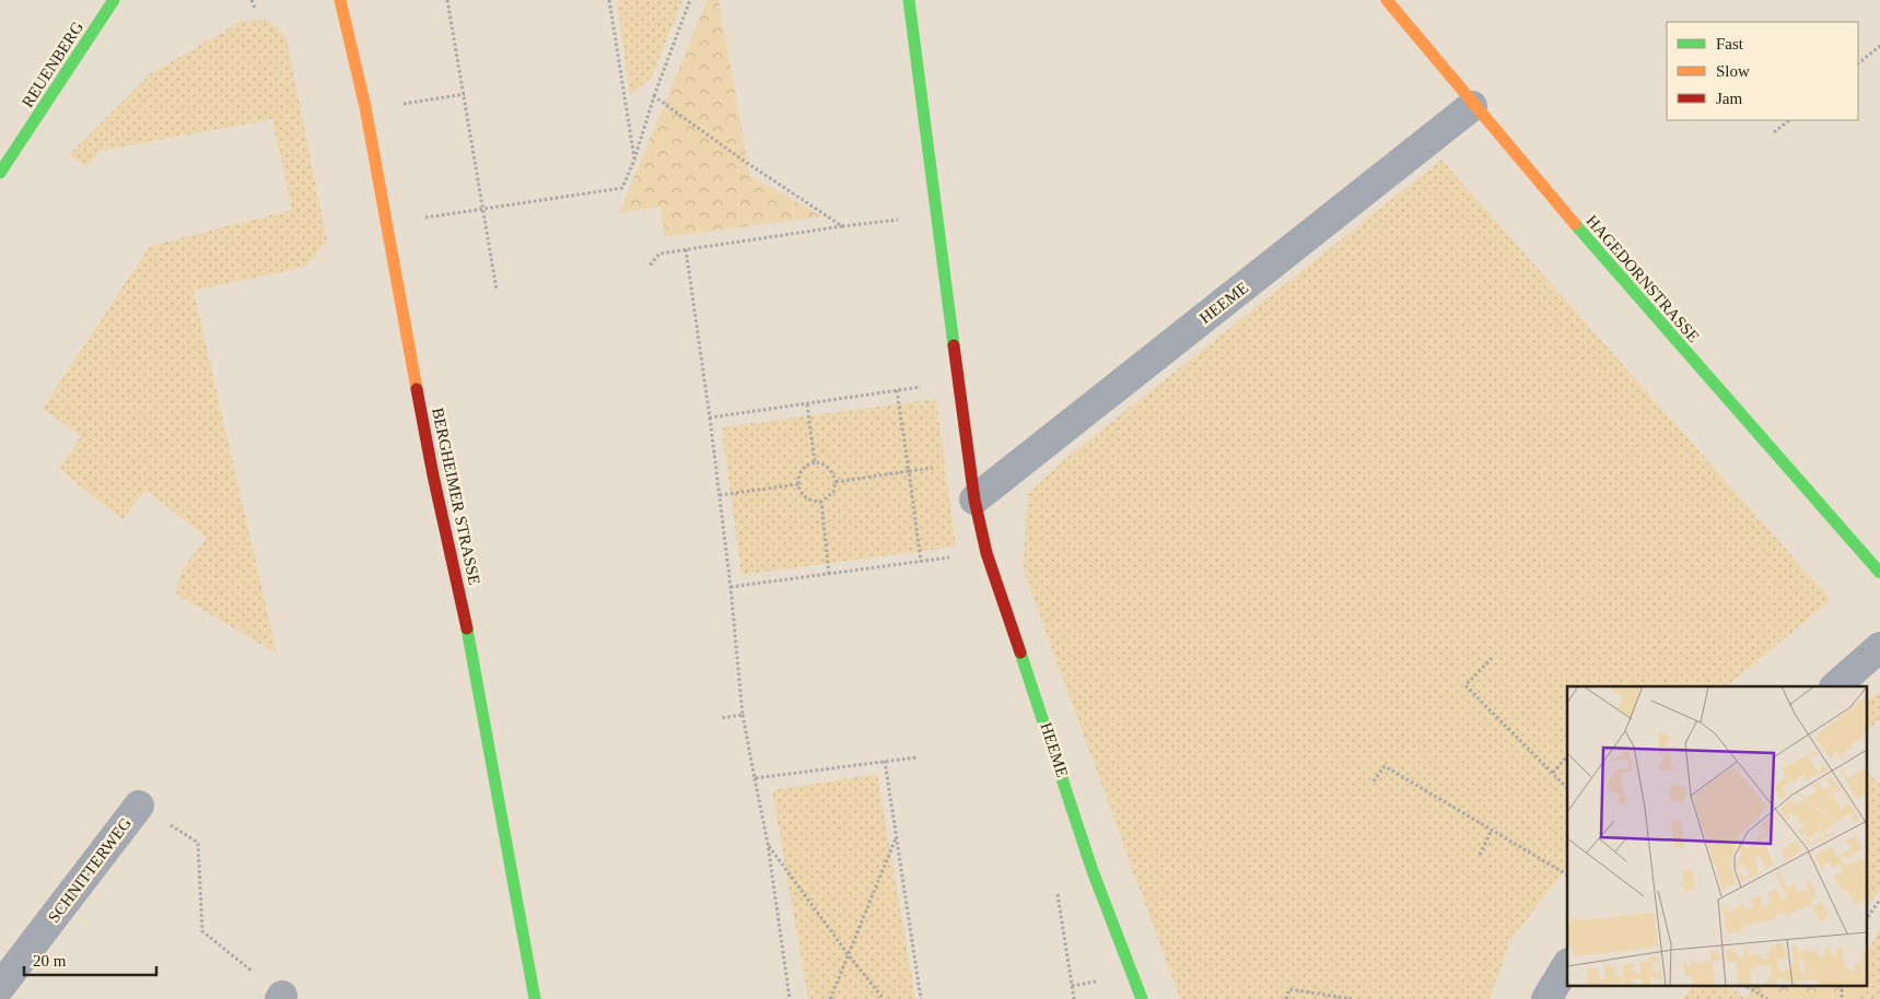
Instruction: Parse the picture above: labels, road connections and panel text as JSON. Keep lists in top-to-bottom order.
{
  "streets": {
    "street": [
      "REUENBERG",
      "HAGEDORNSTRASSE",
      "HEEME",
      "BERGHEIMER STRASSE",
      "SCHNITTERWEG"
    ]
  },
  "crossings": [
    ["HAGEDORNSTRASSE", "HEEME"]
  ],
  "legend": ["Fast", "Slow", "Jam"],
  "scale_bar": "20 m"
}
